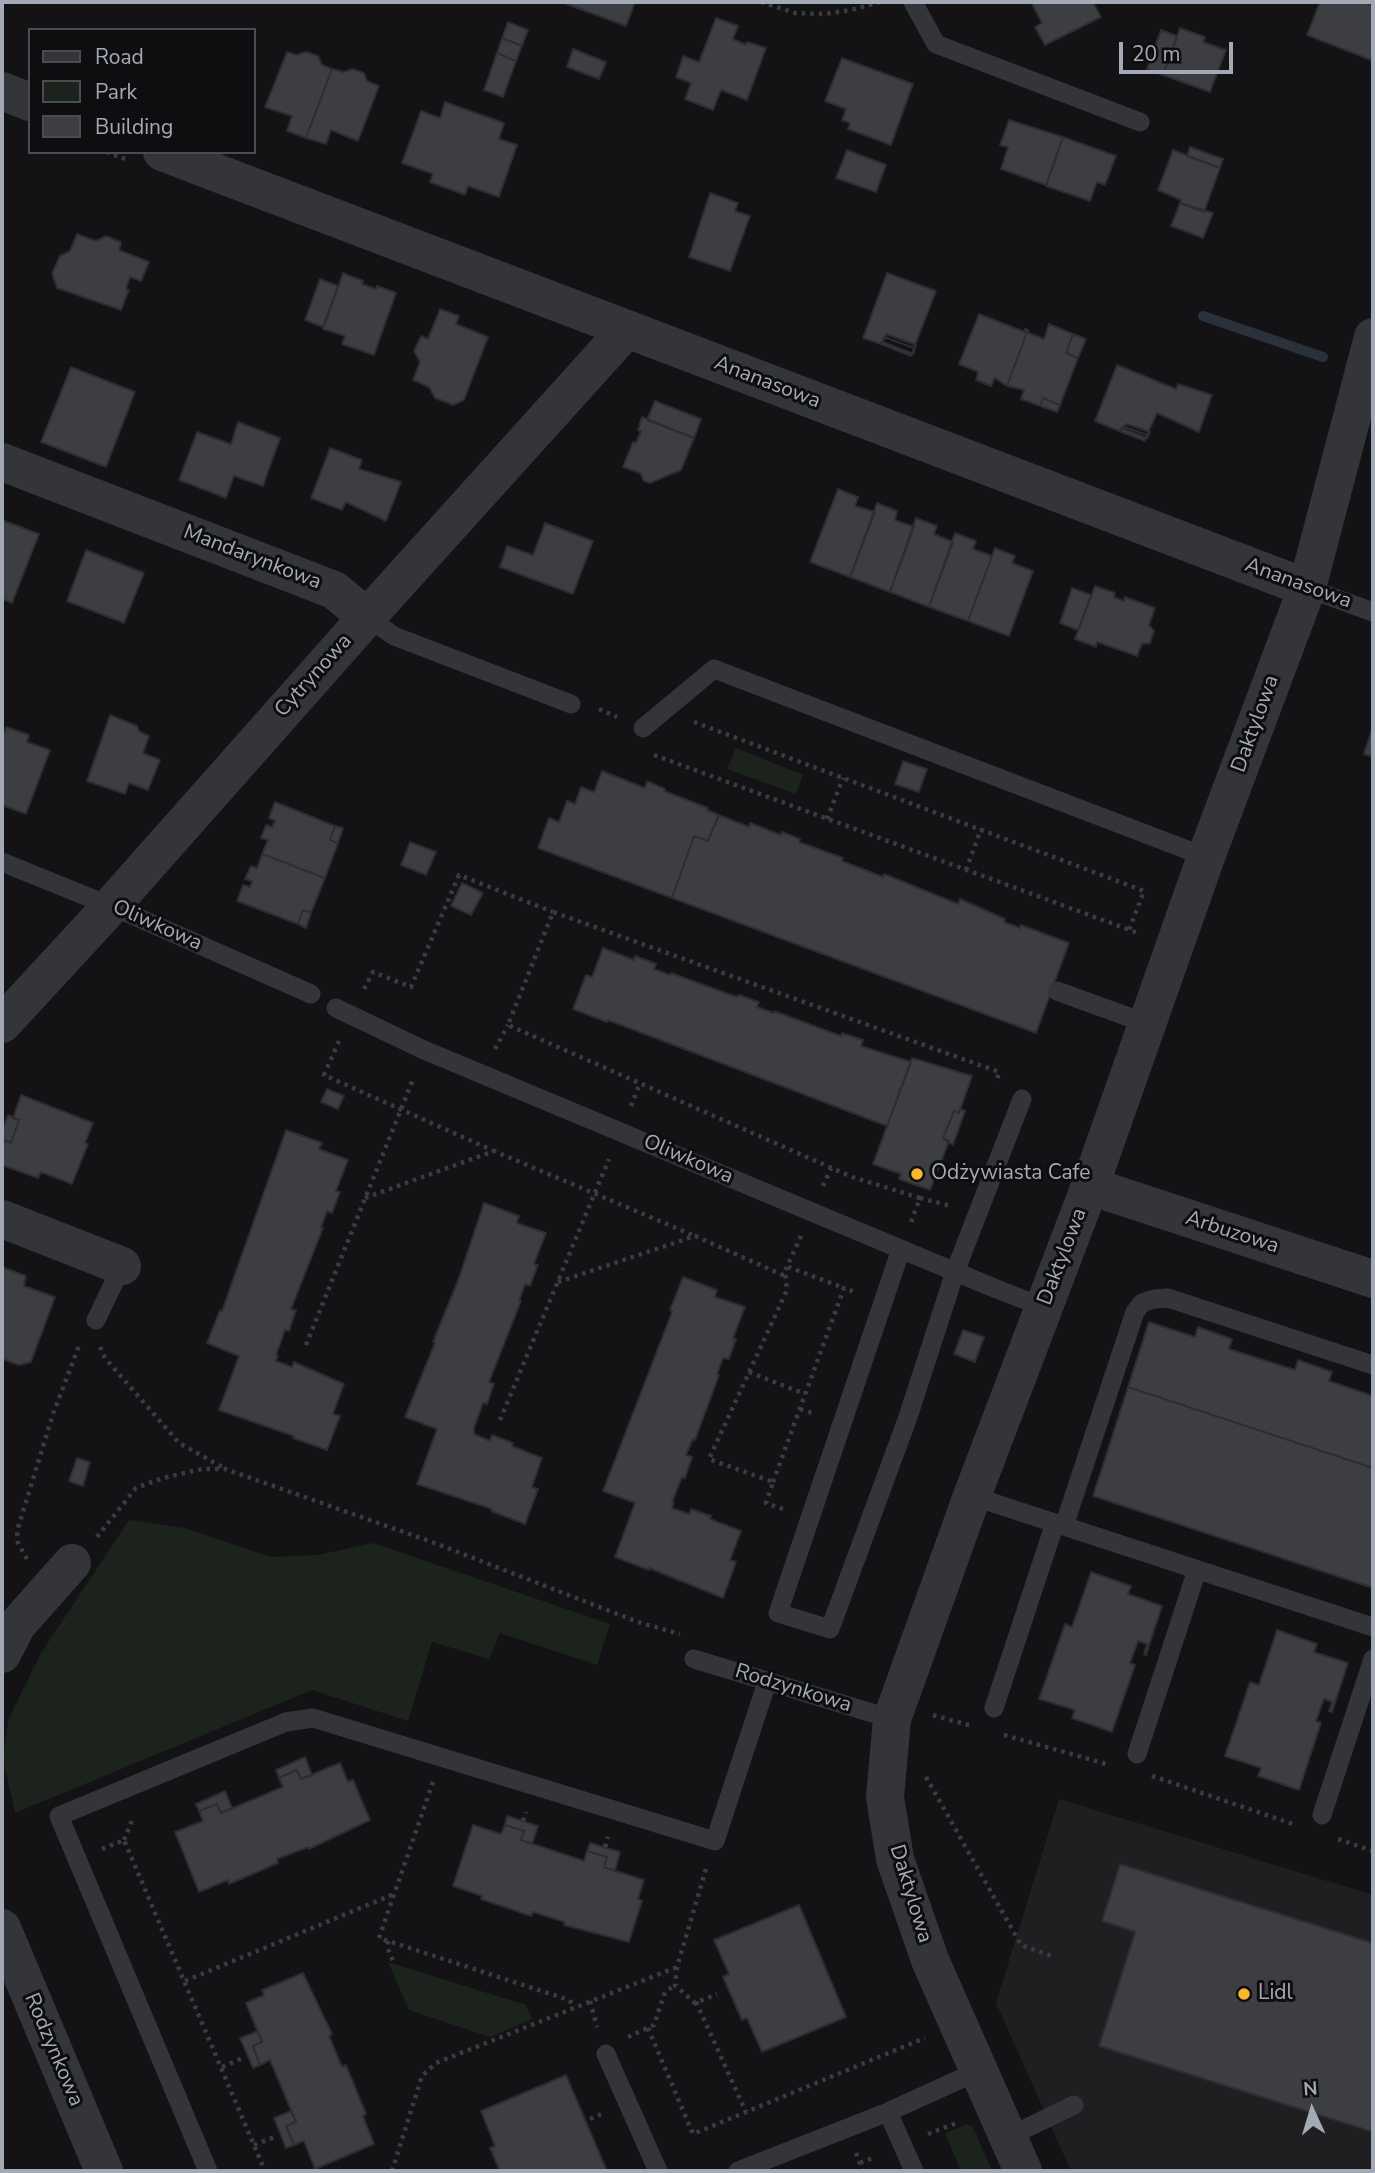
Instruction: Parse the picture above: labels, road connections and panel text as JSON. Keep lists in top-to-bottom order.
{
  "streets": {
    "street": [
      "Ananasowa",
      "Mandarynkowa",
      "Cytrynowa",
      "Daktylowa",
      "Arbuzowa",
      "Rodzynkowa"
    ],
    "lane": ["Oliwkowa"]
  },
  "crossings": [
    ["Ananasowa", "Cytrynowa"],
    ["Ananasowa", "Daktylowa"],
    ["Mandarynkowa", "Cytrynowa"],
    ["Cytrynowa", "Oliwkowa"],
    ["Daktylowa", "Oliwkowa"],
    ["Daktylowa", "Arbuzowa"],
    ["Daktylowa", "Rodzynkowa"]
  ],
  "places": ["Odżywiasta Cafe", "Lidl"],
  "legend": ["Road", "Park", "Building"],
  "scale_bar": "20 m",
  "north": "top"
}
